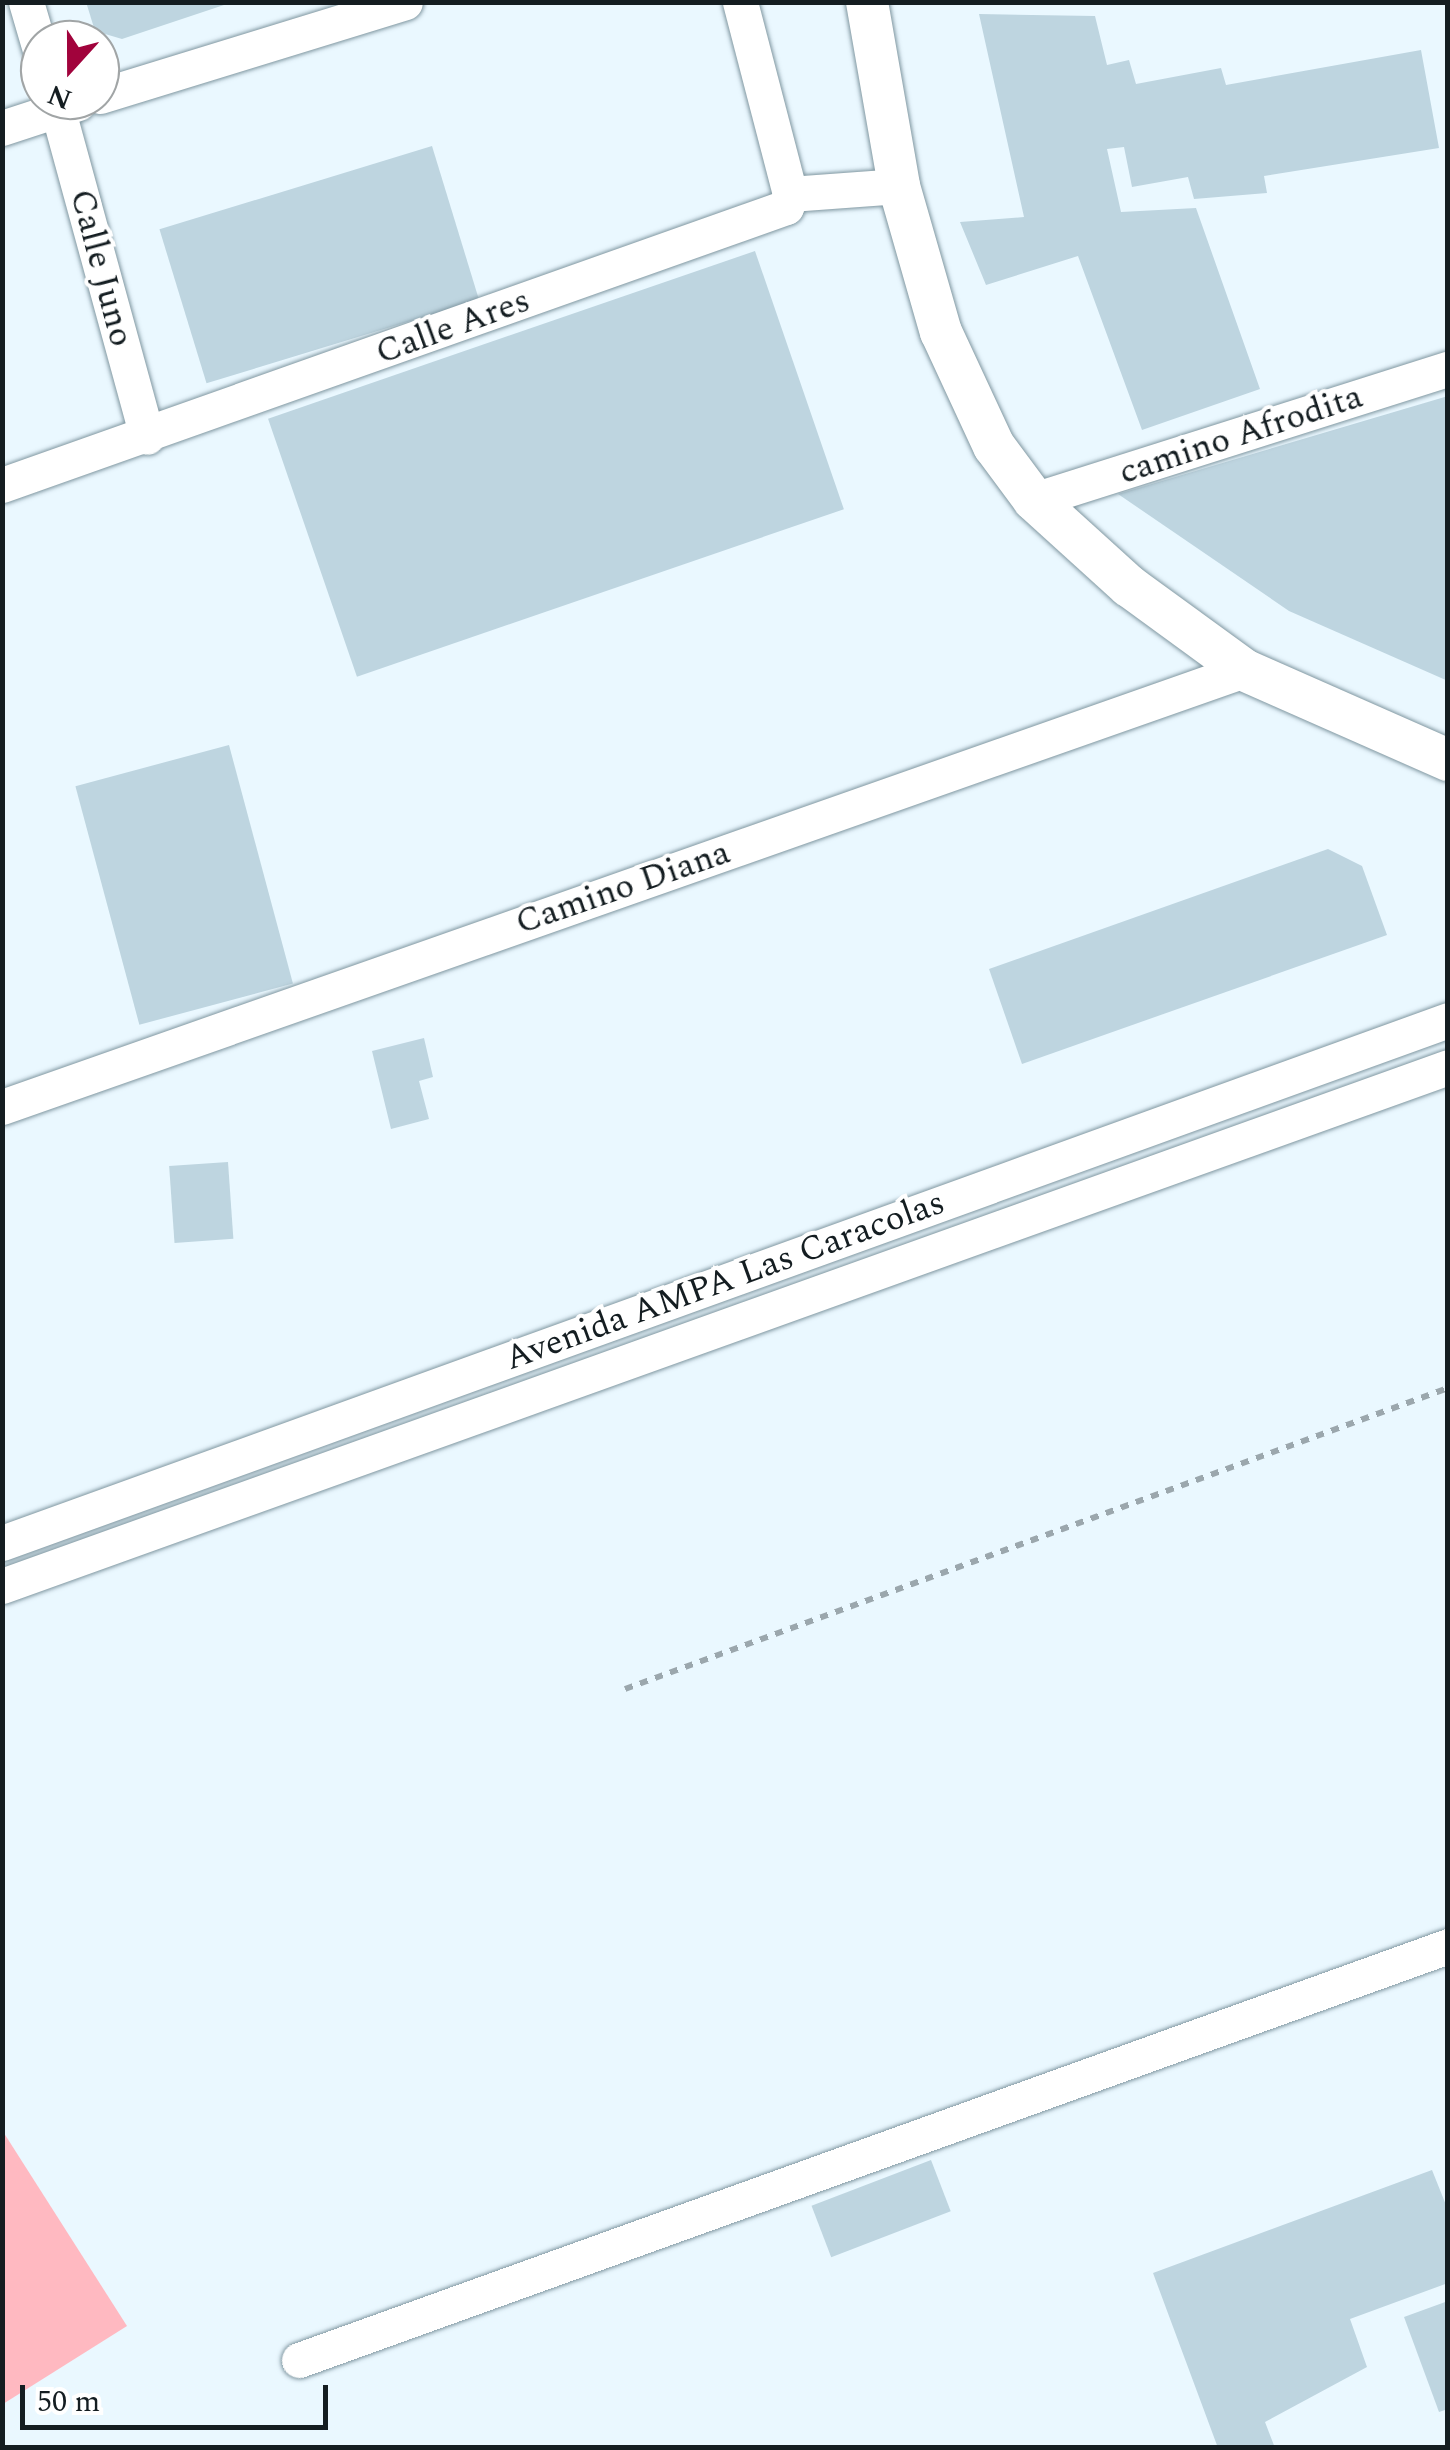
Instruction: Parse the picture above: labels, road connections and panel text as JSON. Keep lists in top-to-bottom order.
{
  "streets": {
    "street": [
      "Calle Juno",
      "Calle Ares",
      "camino Afrodita",
      "Camino Diana",
      "Avenida AMPA Las Caracolas"
    ]
  },
  "crossings": [
    ["Calle Juno", "Calle Ares"]
  ],
  "scale_bar": "50 m",
  "north": "bottom"
}
